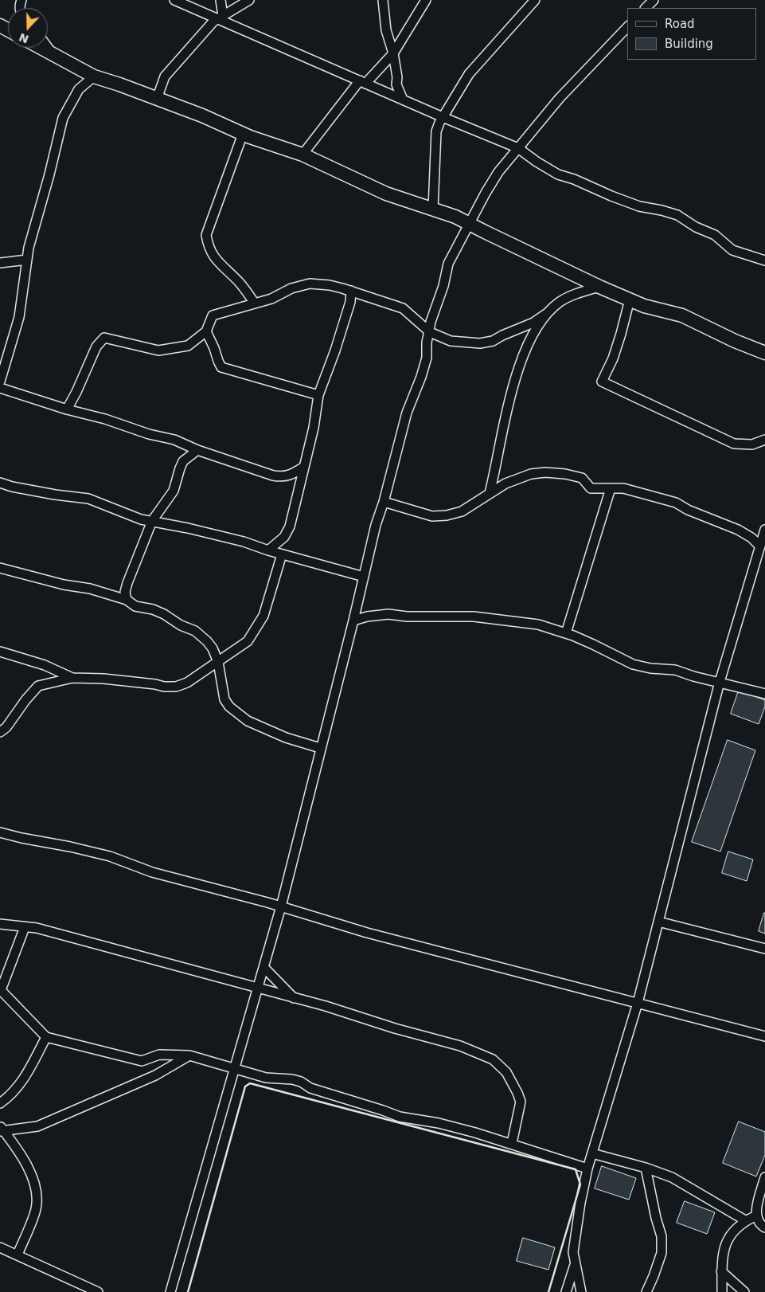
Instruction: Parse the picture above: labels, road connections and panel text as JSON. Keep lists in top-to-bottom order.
{
  "legend": ["Road", "Building"],
  "north": "bottom"
}
